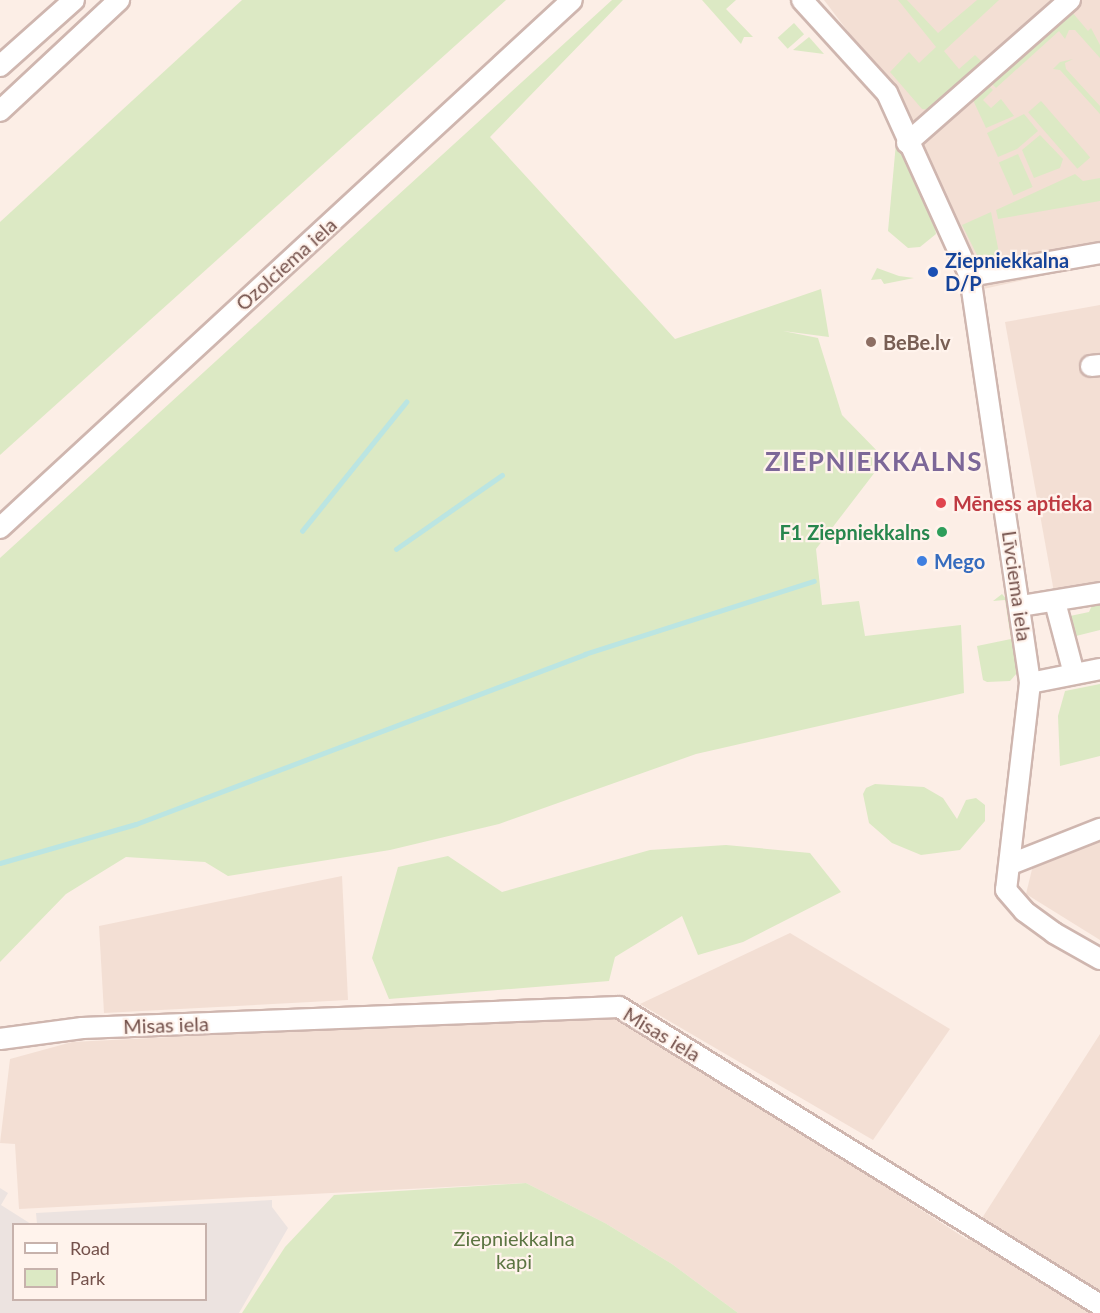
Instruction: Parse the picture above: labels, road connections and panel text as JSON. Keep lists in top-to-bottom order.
{
  "streets": {
    "street": ["Ozolciema iela", "Līvciema iela", "Misas iela"]
  },
  "districts": ["ZIEPNIEKKALNS"],
  "parks": ["Ziepniekkalna kapi"],
  "places": [
    "Ziepniekkalna D/P",
    "BeBe.lv",
    "Mēness aptieka",
    "F1 Ziepniekkalns",
    "Mego"
  ],
  "legend": ["Road", "Park"]
}
